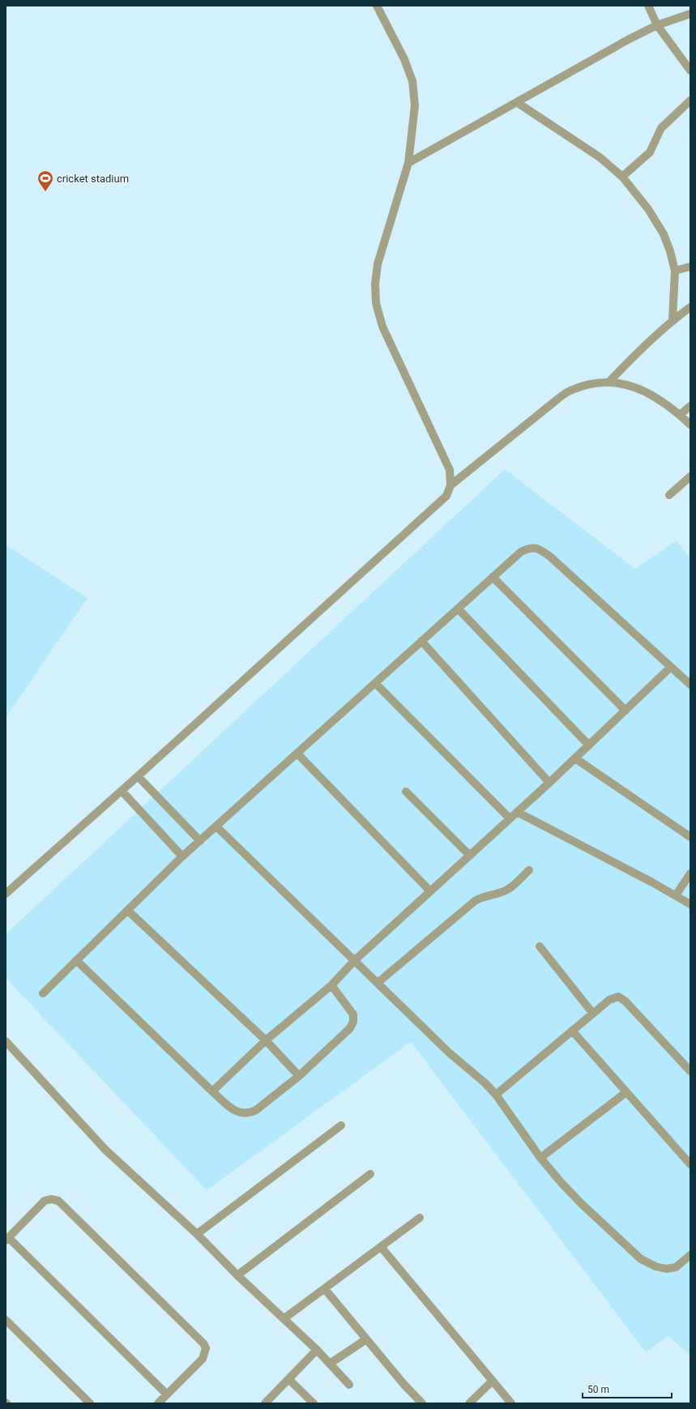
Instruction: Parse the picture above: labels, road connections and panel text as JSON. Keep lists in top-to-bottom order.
{
  "places": {
    "sports": ["cricket stadium"]
  },
  "scale_bar": "50 m"
}
